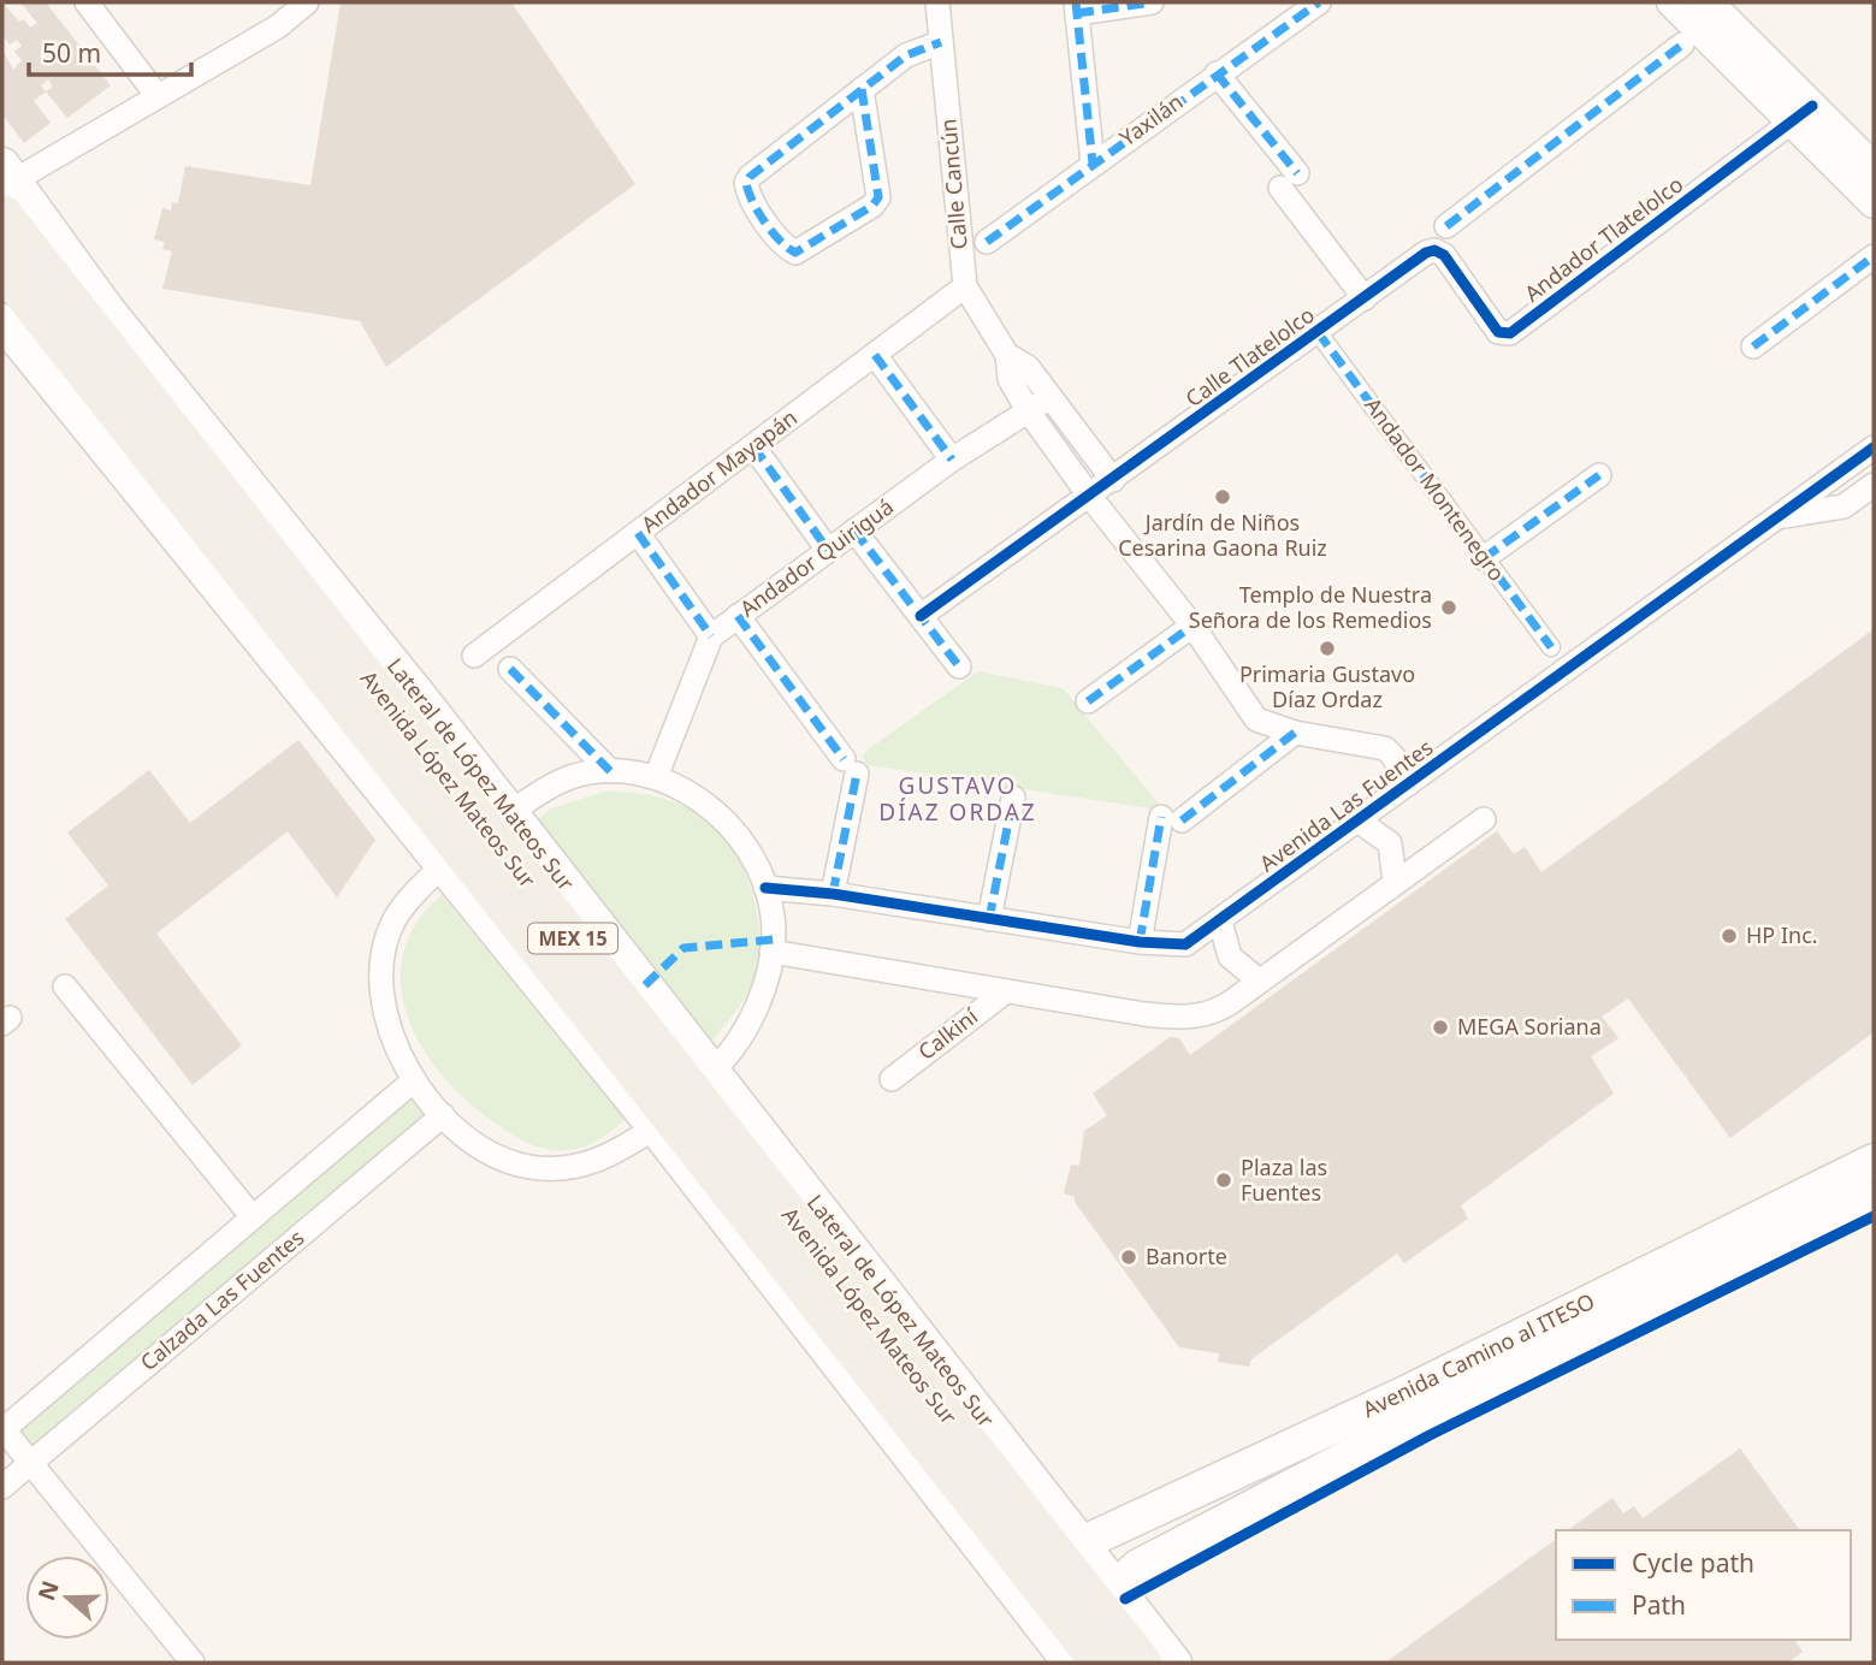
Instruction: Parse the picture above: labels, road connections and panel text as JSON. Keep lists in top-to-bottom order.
{
  "streets": {
    "main road": [
      "Lateral de López Mateos Sur",
      "Avenida López Mateos Sur",
      "MEX 15",
      "Avenida Camino al ITESO"
    ],
    "street": [
      "Yaxilán",
      "Calle Cancún",
      "Andador Tlatelolco",
      "Calle Tlatelolco",
      "Andador Mayapán",
      "Andador Montenegro",
      "Andador Quiriguá",
      "Avenida Las Fuentes",
      "Calkiní",
      "Calzada Las Fuentes"
    ]
  },
  "crossings": [
    ["Calle Cancún", "Calle Tlatelolco"],
    ["Calle Cancún", "Andador Mayapán"],
    ["Calle Cancún", "Andador Quiriguá"],
    ["Calle Cancún", "Avenida Las Fuentes"],
    ["Andador Tlatelolco", "Calle Tlatelolco"],
    ["Calle Tlatelolco", "Andador Montenegro"],
    ["Lateral de López Mateos Sur", "Avenida López Mateos Sur"],
    ["Lateral de López Mateos Sur", "Avenida Camino al ITESO"]
  ],
  "districts": ["GUSTAVO DÍAZ ORDAZ"],
  "places": [
    "Jardín de Niños Cesarina Gaona Ruiz",
    "Templo de Nuestra Señora de los Remedios",
    "Primaria Gustavo Díaz Ordaz",
    "HP Inc.",
    "MEGA Soriana",
    "Plaza las Fuentes",
    "Banorte"
  ],
  "legend": ["Cycle path", "Path"],
  "scale_bar": "50 m",
  "north": "left"
}
